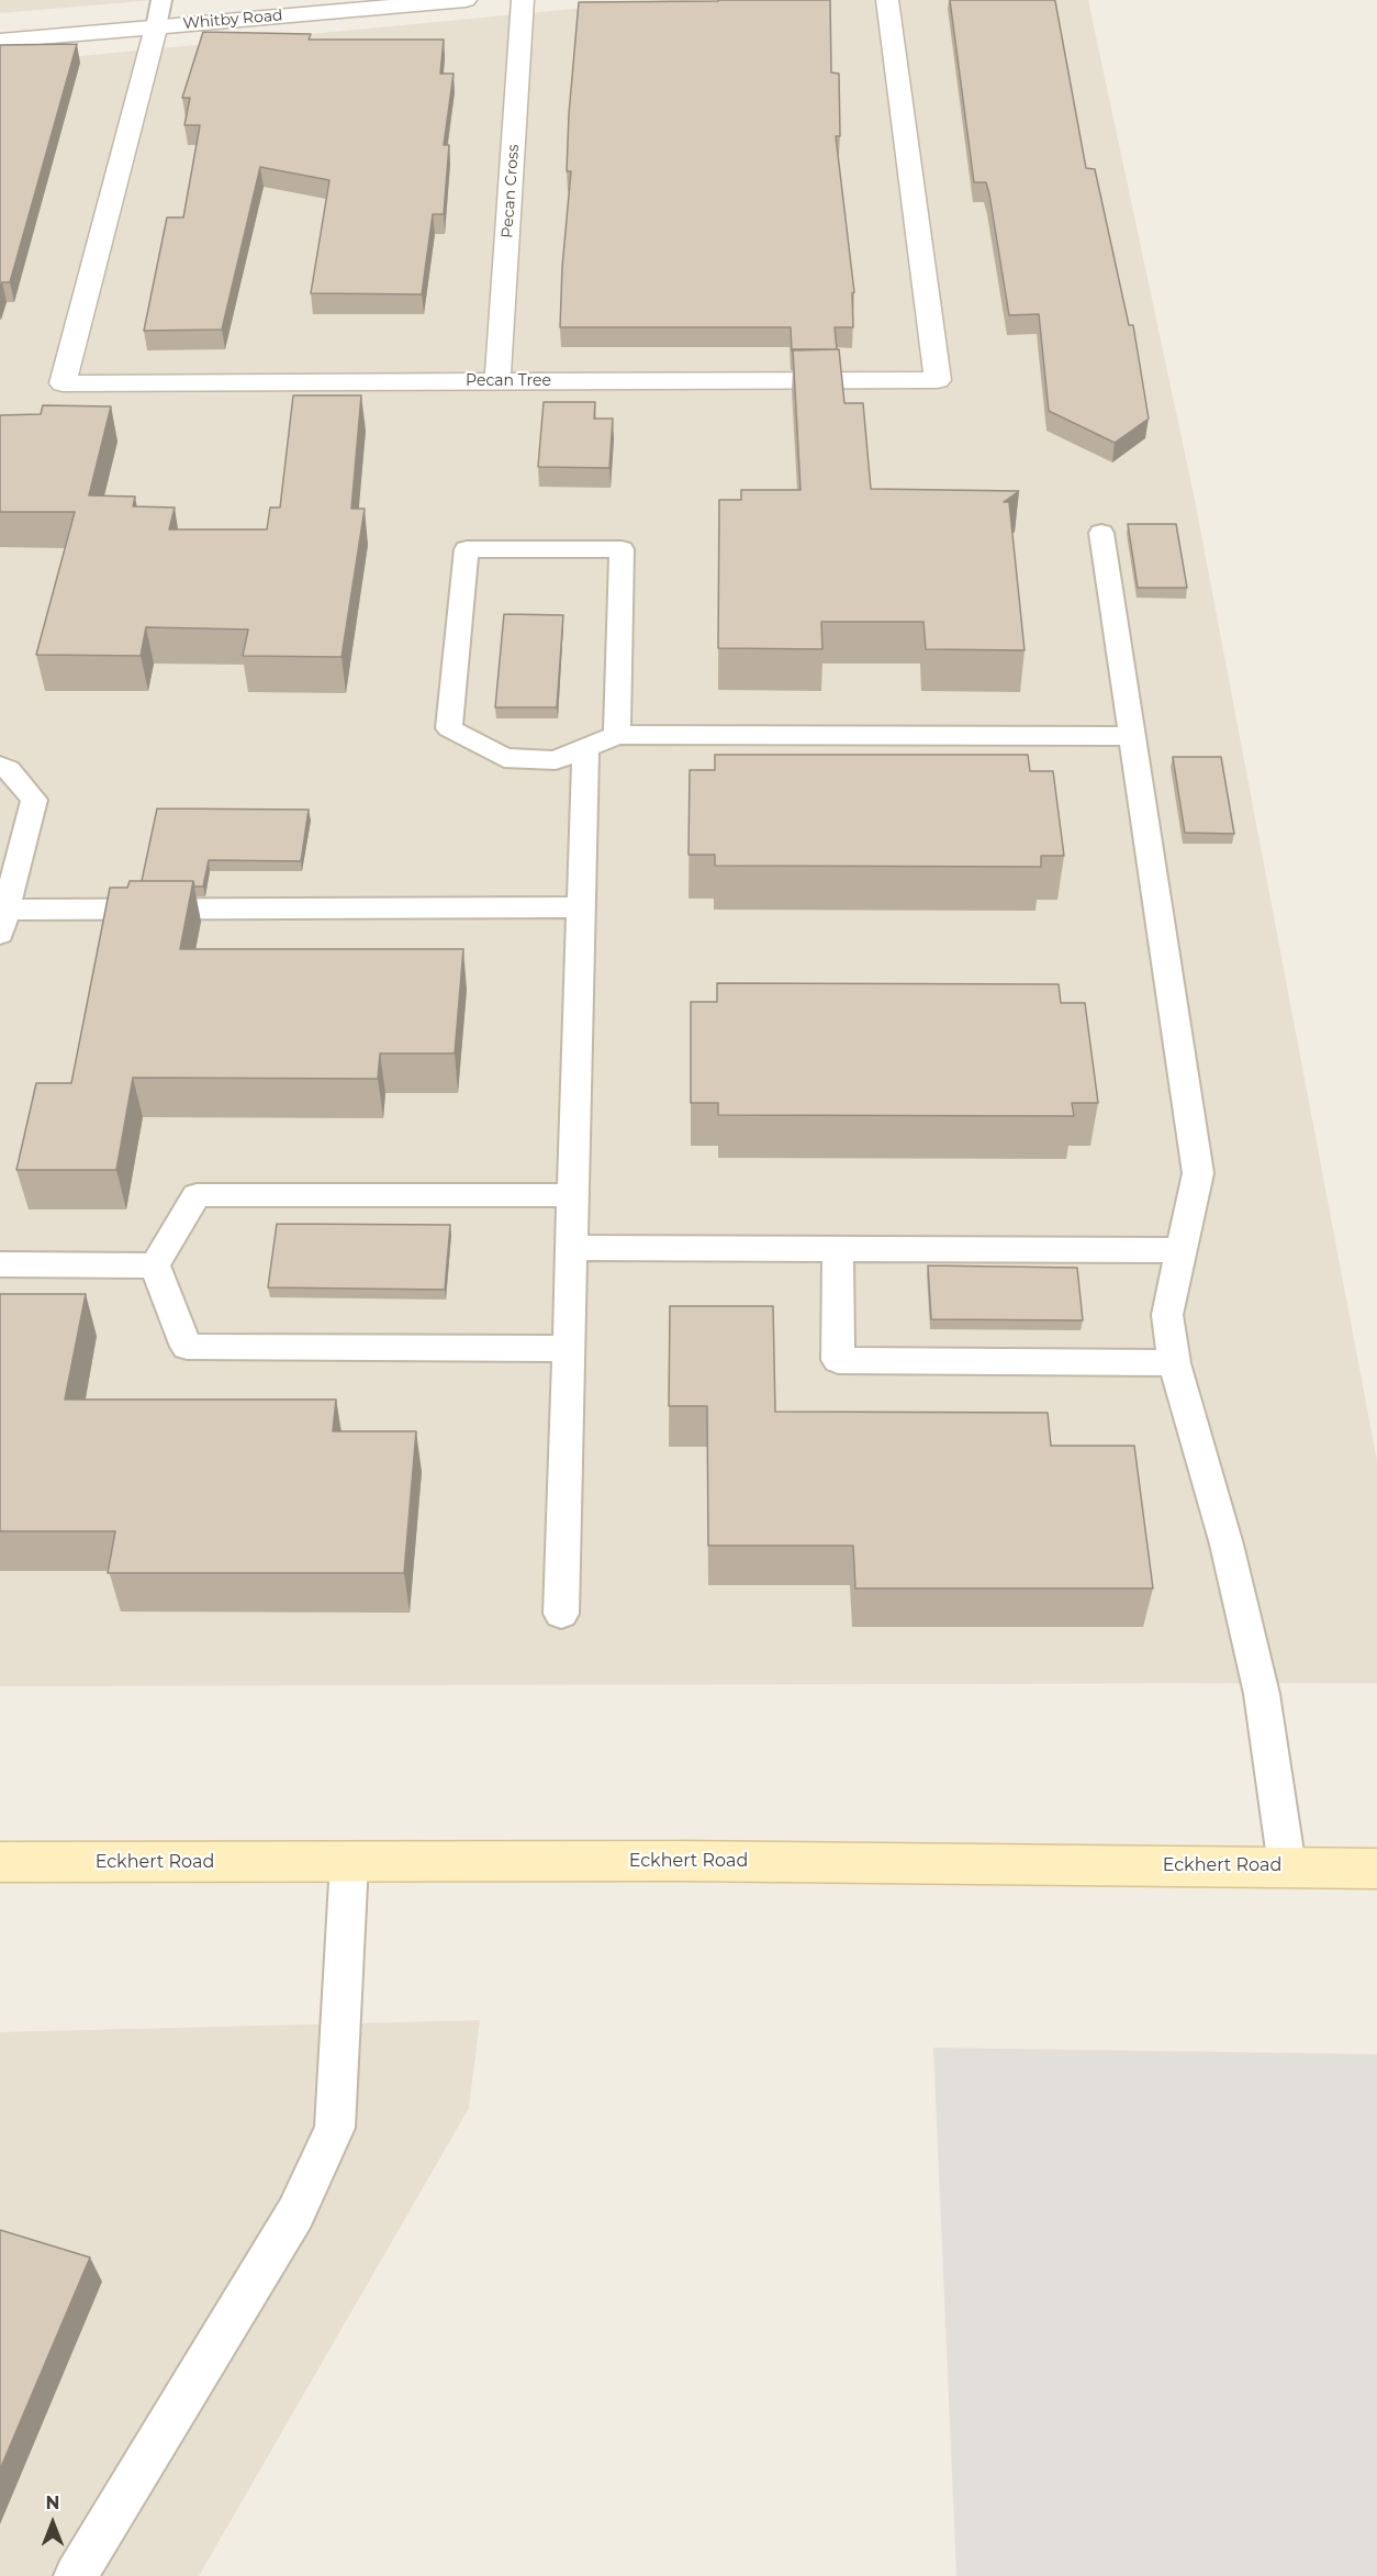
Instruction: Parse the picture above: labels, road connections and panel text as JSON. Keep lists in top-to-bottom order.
{
  "streets": {
    "main road": ["Eckhert Road"],
    "street": ["Whitby Road", "Pecan Cross", "Pecan Tree"]
  },
  "crossings": [
    ["Whitby Road", "Pecan Tree"],
    ["Pecan Cross", "Pecan Tree"]
  ],
  "north": "top"
}
